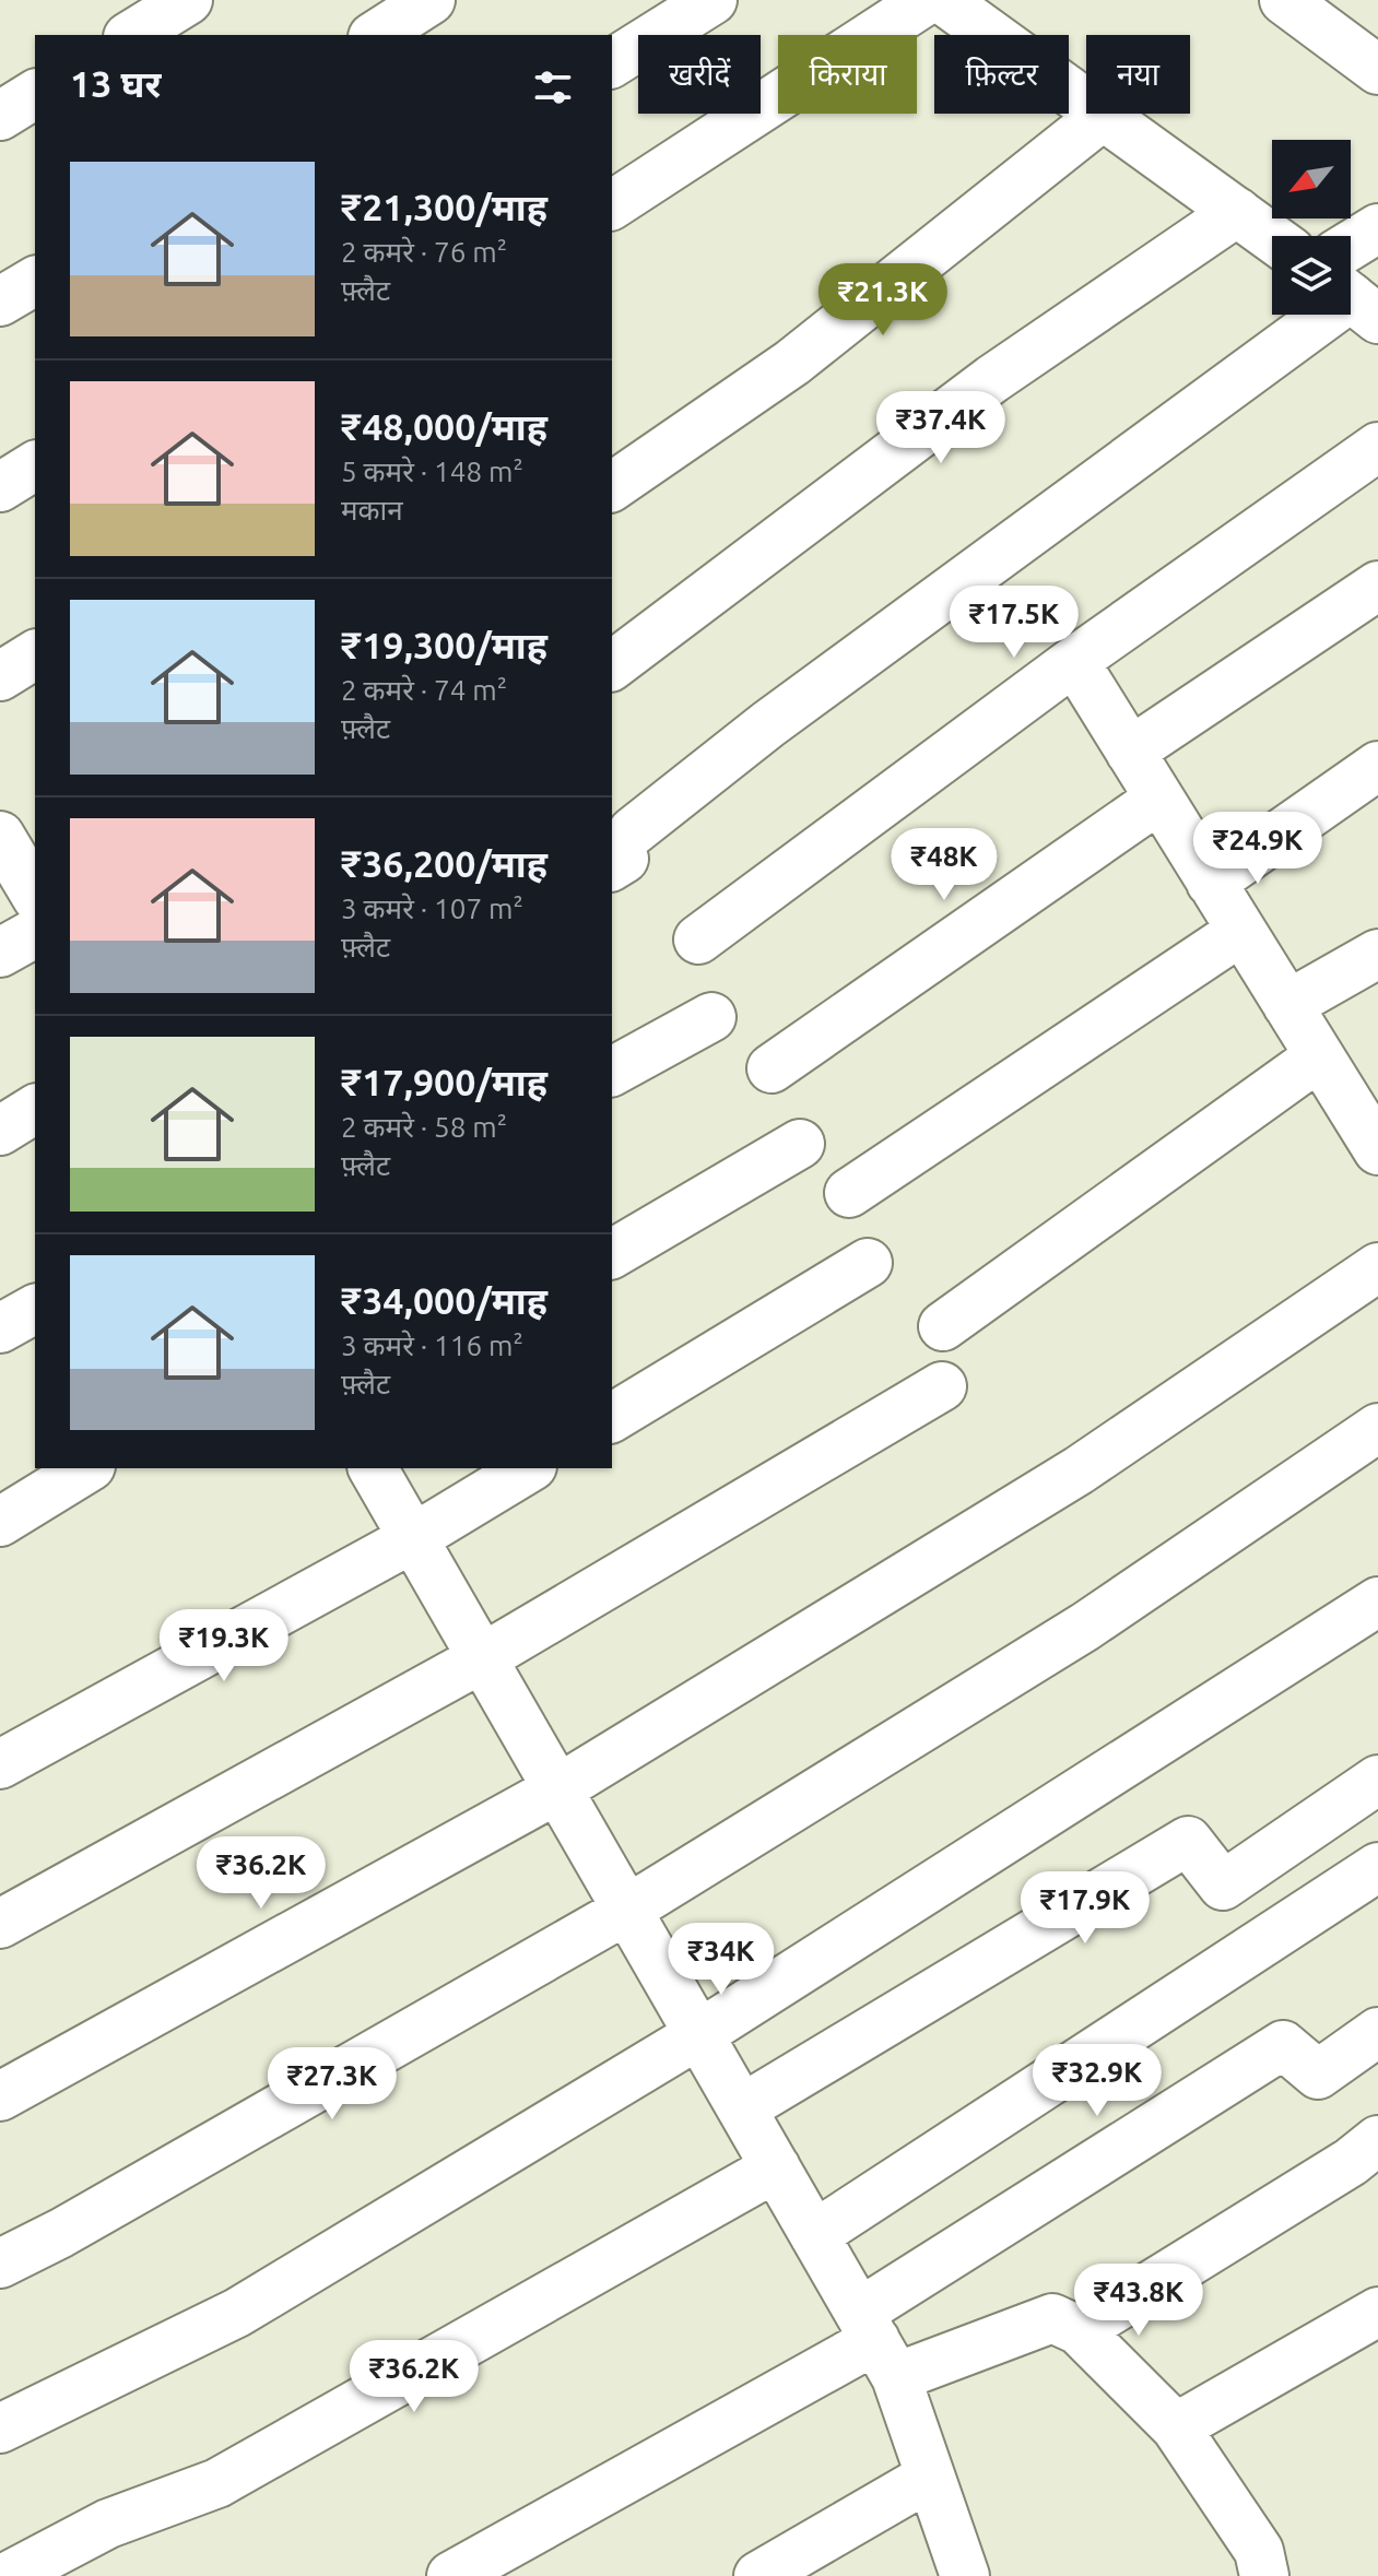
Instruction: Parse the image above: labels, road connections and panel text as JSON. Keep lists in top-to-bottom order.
{
  "north": "bottom left",
  "page": {
    "chip": [
      "खरीदें",
      "किराया",
      "फ़िल्टर",
      "नया"
    ],
    "heading": "13 घर",
    "list": [
      {
        "name": "₹21,300/माह",
        "note": "2 कमरे · 76 m² · फ़्लैट"
      },
      {
        "name": "₹48,000/माह",
        "note": "5 कमरे · 148 m² · मकान"
      },
      {
        "name": "₹19,300/माह",
        "note": "2 कमरे · 74 m² · फ़्लैट"
      },
      {
        "name": "₹36,200/माह",
        "note": "3 कमरे · 107 m² · फ़्लैट"
      },
      {
        "name": "₹17,900/माह",
        "note": "2 कमरे · 58 m² · फ़्लैट"
      },
      {
        "name": "₹34,000/माह",
        "note": "3 कमरे · 116 m² · फ़्लैट"
      }
    ],
    "price": [
      "₹21.3K",
      "₹37.4K",
      "₹17.5K",
      "₹24.9K",
      "₹48K",
      "₹19.3K",
      "₹36.2K",
      "₹17.9K",
      "₹34K",
      "₹32.9K",
      "₹27.3K",
      "₹43.8K",
      "₹36.2K"
    ]
  }
}
